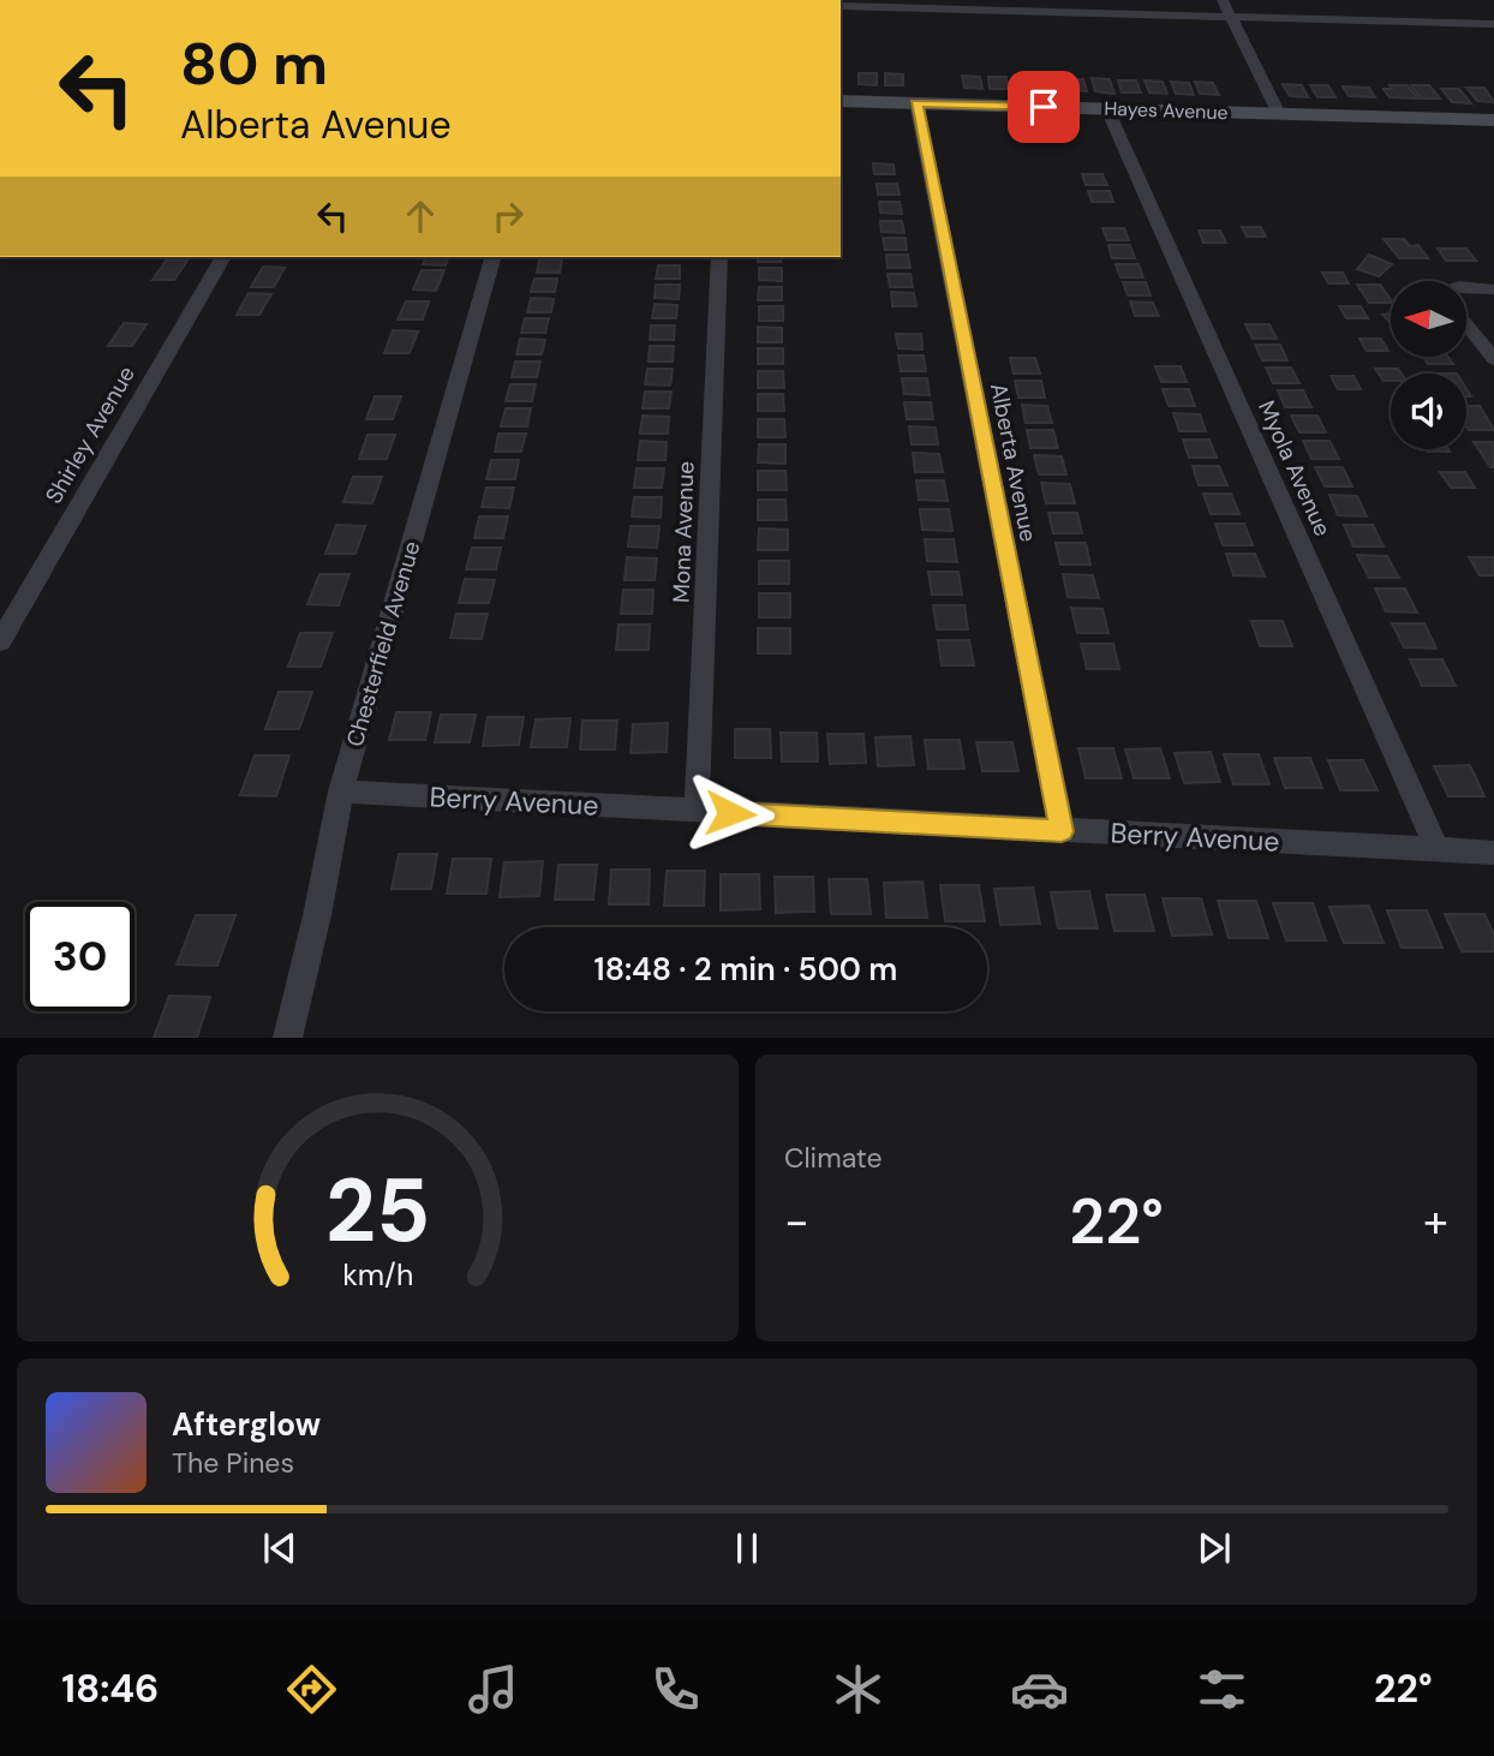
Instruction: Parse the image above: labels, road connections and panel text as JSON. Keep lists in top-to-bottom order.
{
  "streets": {
    "street": [
      "Hayes Avenue",
      "Shirley Avenue",
      "Alberta Avenue",
      "Myola Avenue",
      "Mona Avenue",
      "Chesterfield Avenue",
      "Berry Avenue"
    ]
  },
  "crossings": [
    ["Hayes Avenue", "Alberta Avenue"],
    ["Hayes Avenue", "Myola Avenue"],
    ["Alberta Avenue", "Berry Avenue"],
    ["Myola Avenue", "Berry Avenue"],
    ["Mona Avenue", "Berry Avenue"],
    ["Chesterfield Avenue", "Berry Avenue"]
  ],
  "north": "left",
  "page": {
    "turn": ["80 m", "Alberta Avenue"],
    "limit": "30",
    "trip": "18:48 · 2 min · 500 m",
    "tile": "Climate",
    "heat": ["−", "22°", "+"],
    "song": ["Afterglow", "The Pines"],
    "tabs": ["18:46", "22°"],
    "gauge": ["25", "km/h"]
  }
}
